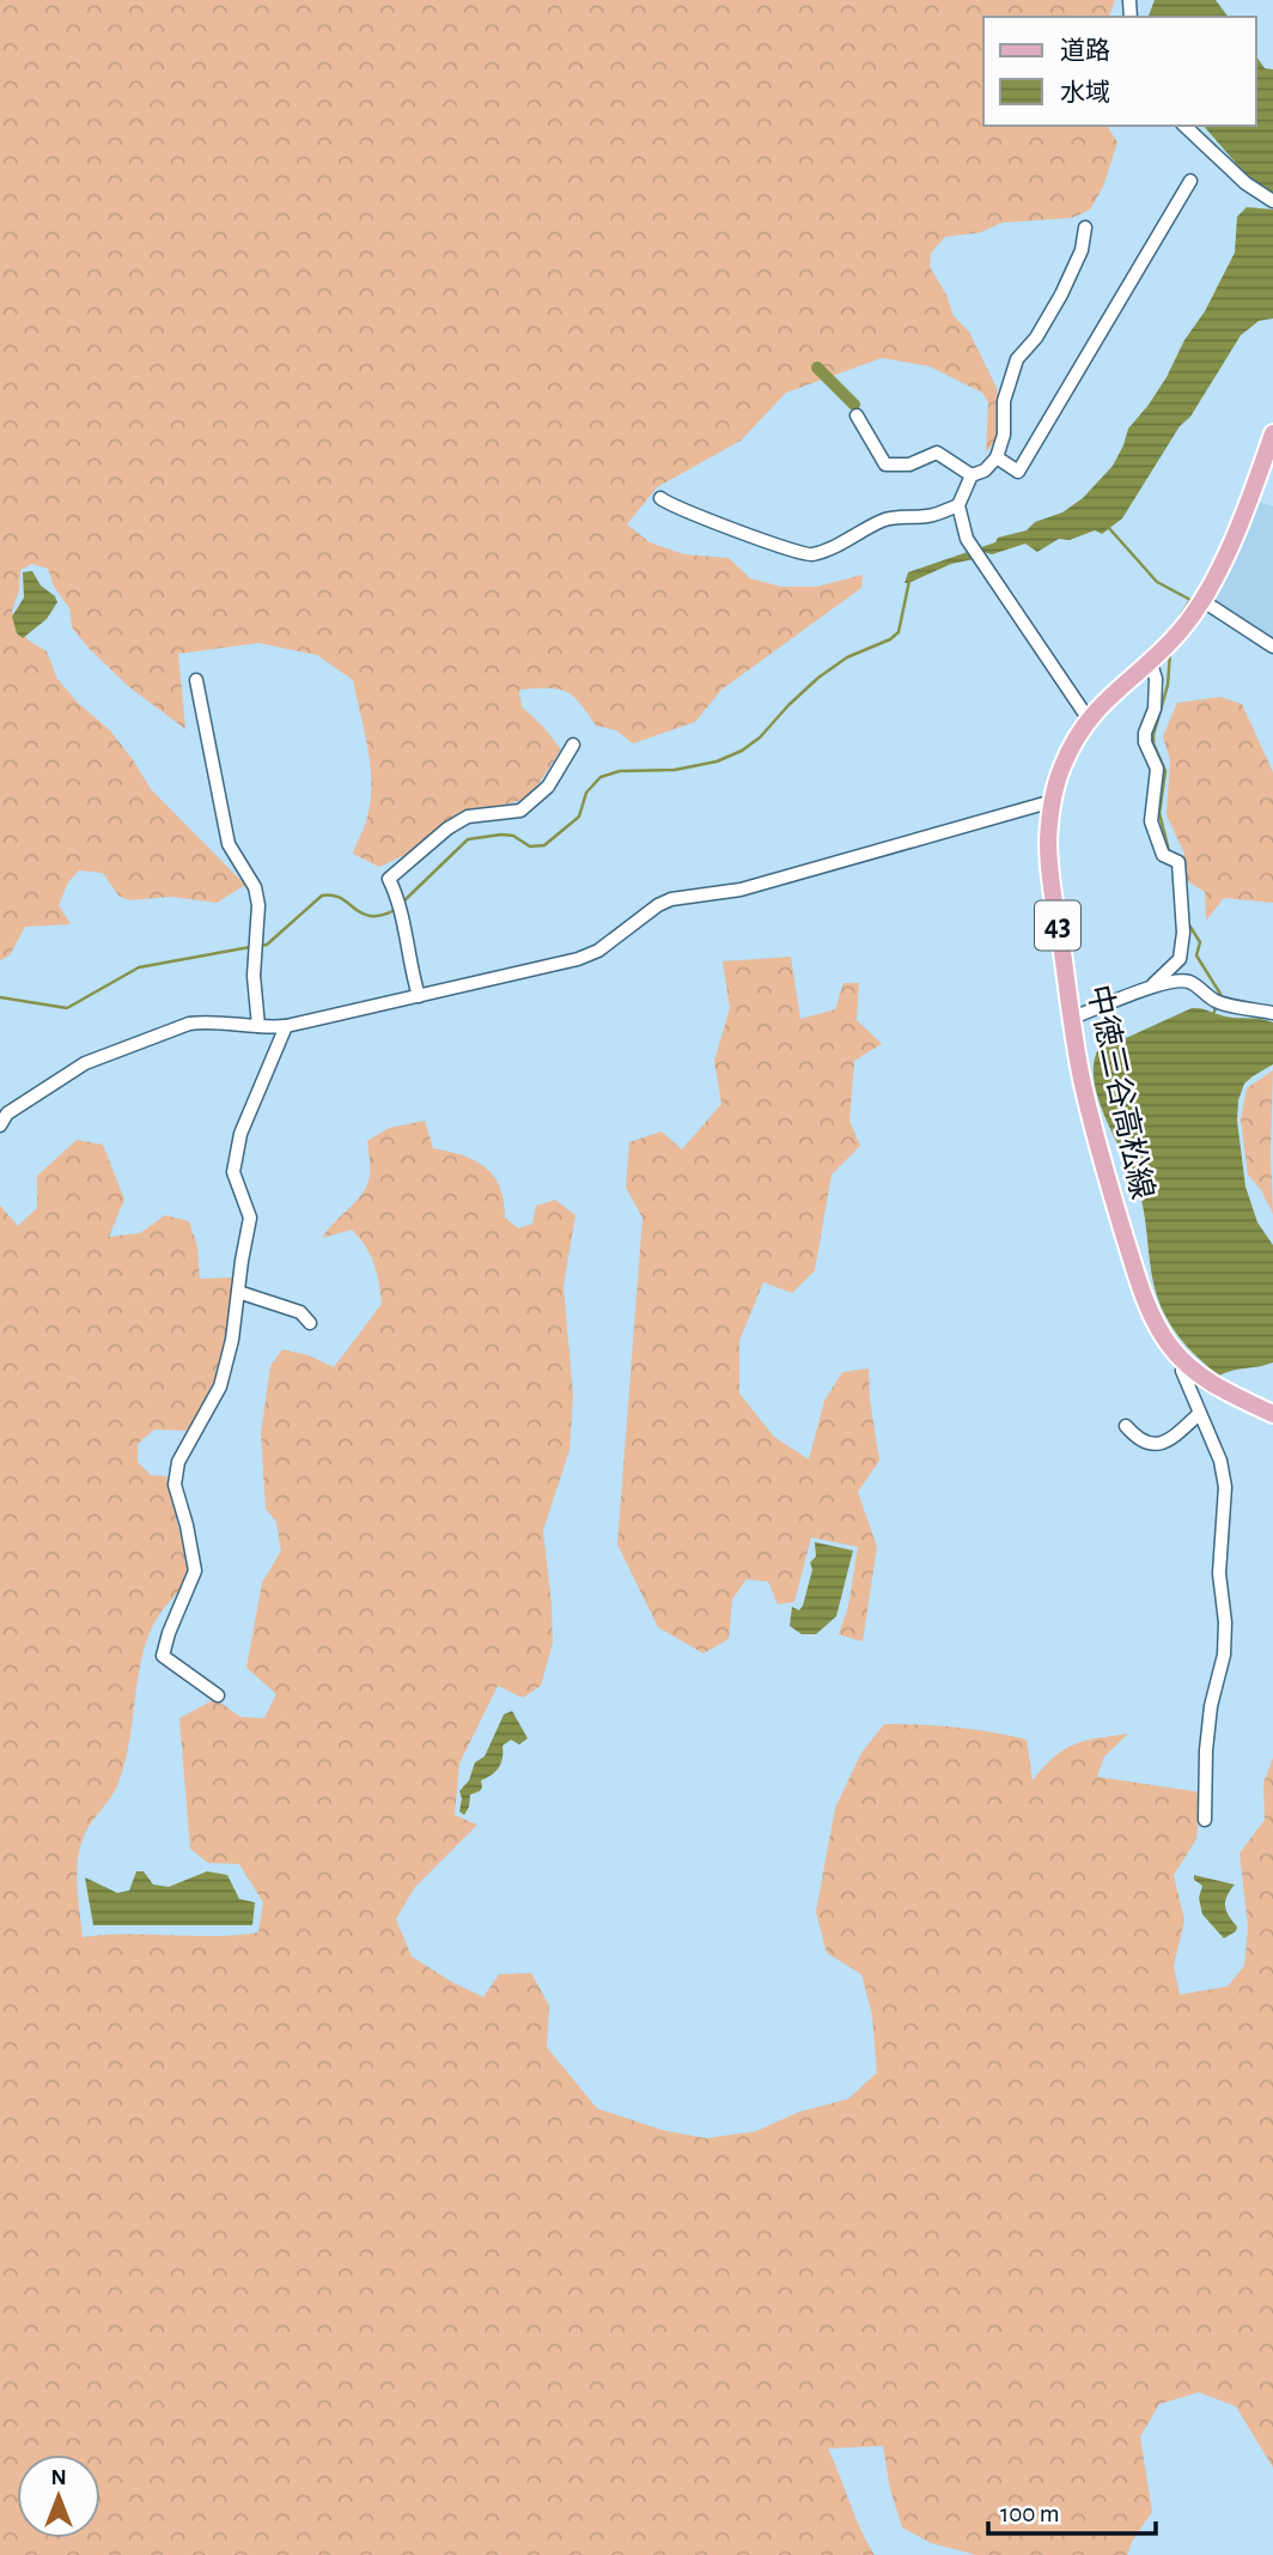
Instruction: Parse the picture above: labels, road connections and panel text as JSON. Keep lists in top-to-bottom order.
{
  "streets": {
    "main road": ["43", "中徳三谷高松線"]
  },
  "legend": ["道路", "水域"],
  "scale_bar": "100 m",
  "north": "top"
}
